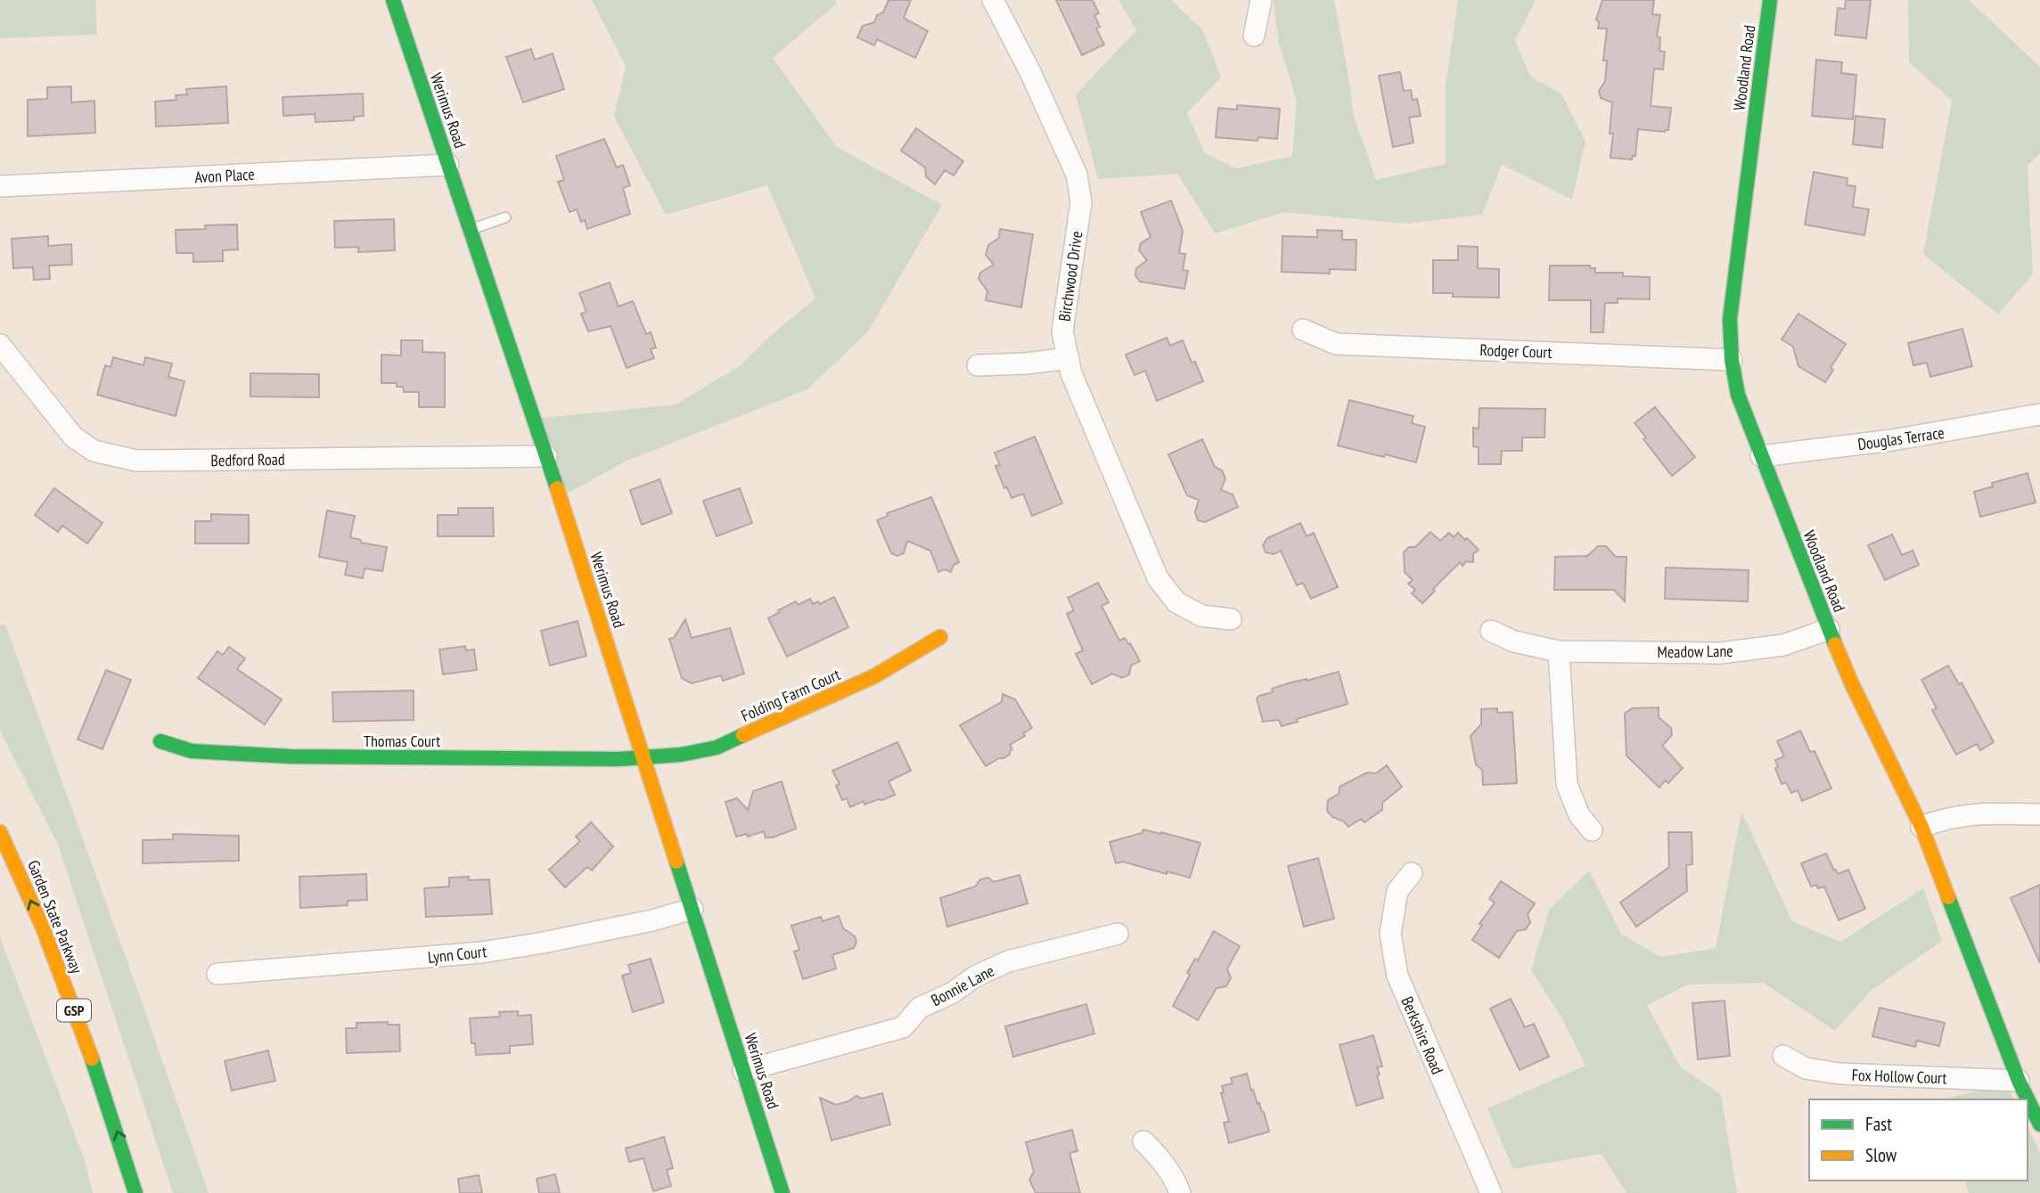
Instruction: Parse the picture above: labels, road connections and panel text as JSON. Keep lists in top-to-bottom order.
{
  "streets": {
    "main road": [
      "Woodland Road",
      "Werimus Road",
      "Folding Farm Court",
      "Thomas Court",
      "Garden State Parkway",
      "GSP"
    ],
    "street": [
      "Avon Place",
      "Birchwood Drive",
      "Rodger Court",
      "Douglas Terrace",
      "Bedford Road",
      "Meadow Lane",
      "Lynn Court",
      "Bonnie Lane",
      "Berkshire Road",
      "Fox Hollow Court"
    ]
  },
  "crossings": [
    ["Woodland Road", "Rodger Court"],
    ["Woodland Road", "Douglas Terrace"],
    ["Woodland Road", "Meadow Lane"],
    ["Woodland Road", "Fox Hollow Court"],
    ["Werimus Road", "Avon Place"],
    ["Werimus Road", "Bedford Road"],
    ["Werimus Road", "Folding Farm Court"],
    ["Werimus Road", "Thomas Court"],
    ["Werimus Road", "Lynn Court"],
    ["Werimus Road", "Bonnie Lane"],
    ["Folding Farm Court", "Thomas Court"]
  ],
  "one_way": ["Garden State Parkway"],
  "legend": ["Fast", "Slow"]
}
